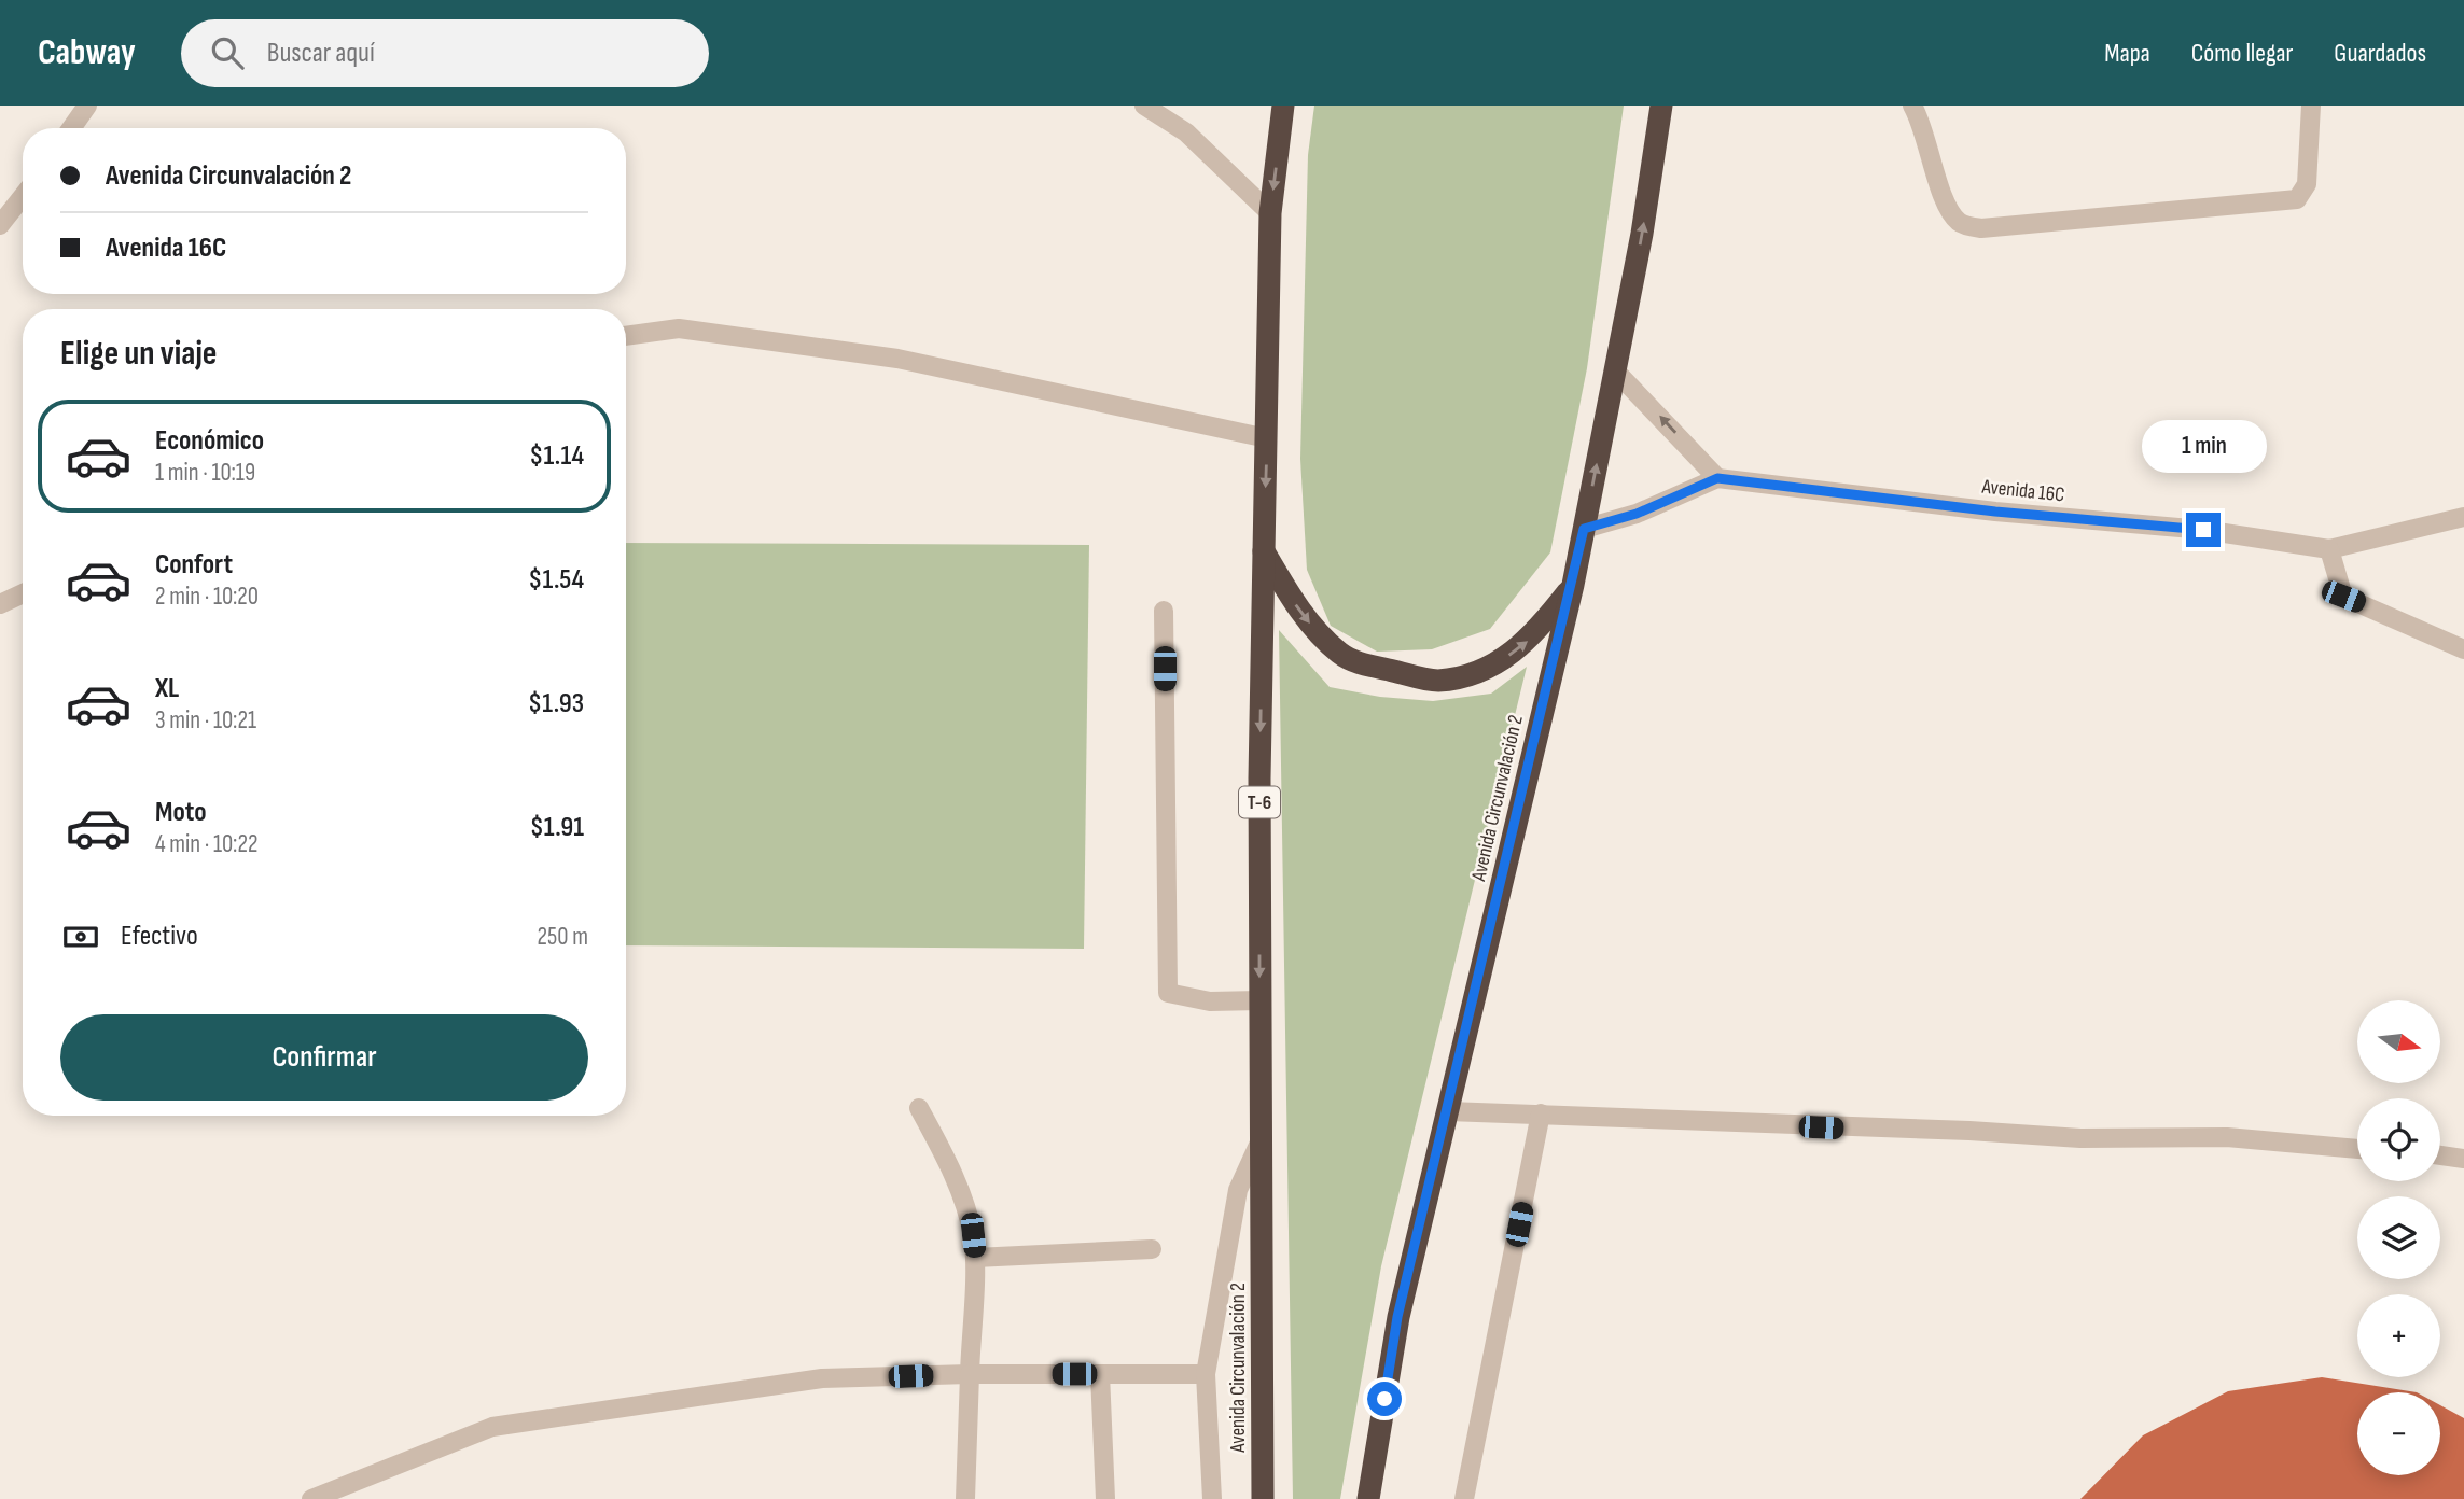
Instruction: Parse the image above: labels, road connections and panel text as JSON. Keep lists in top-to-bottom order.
{
  "streets": {
    "highway": ["Avenida Circunvalación 2", "T-6"],
    "street": ["Avenida 16C"]
  },
  "north": "right",
  "page": {
    "header": "Cabway",
    "search": "Buscar aquí",
    "nav": ["Mapa", "Cómo llegar", "Guardados"],
    "banner": ["Avenida Circunvalación 2", "Avenida 16C"],
    "heading": "Elige un viaje",
    "list": [
      {
        "name": "Económico",
        "note": "1 min · 10:19",
        "value": "$1.14"
      },
      {
        "name": "Confort",
        "note": "2 min · 10:20",
        "value": "$1.54"
      },
      {
        "name": "XL",
        "note": "3 min · 10:21",
        "value": "$1.93"
      },
      {
        "name": "Moto",
        "note": "4 min · 10:22",
        "value": "$1.91"
      }
    ],
    "bubble": "1 min",
    "pay": ["Efectivo", "250 m"],
    "buttons": "Confirmar",
    "map_buttons": ["+", "−"]
  }
}
